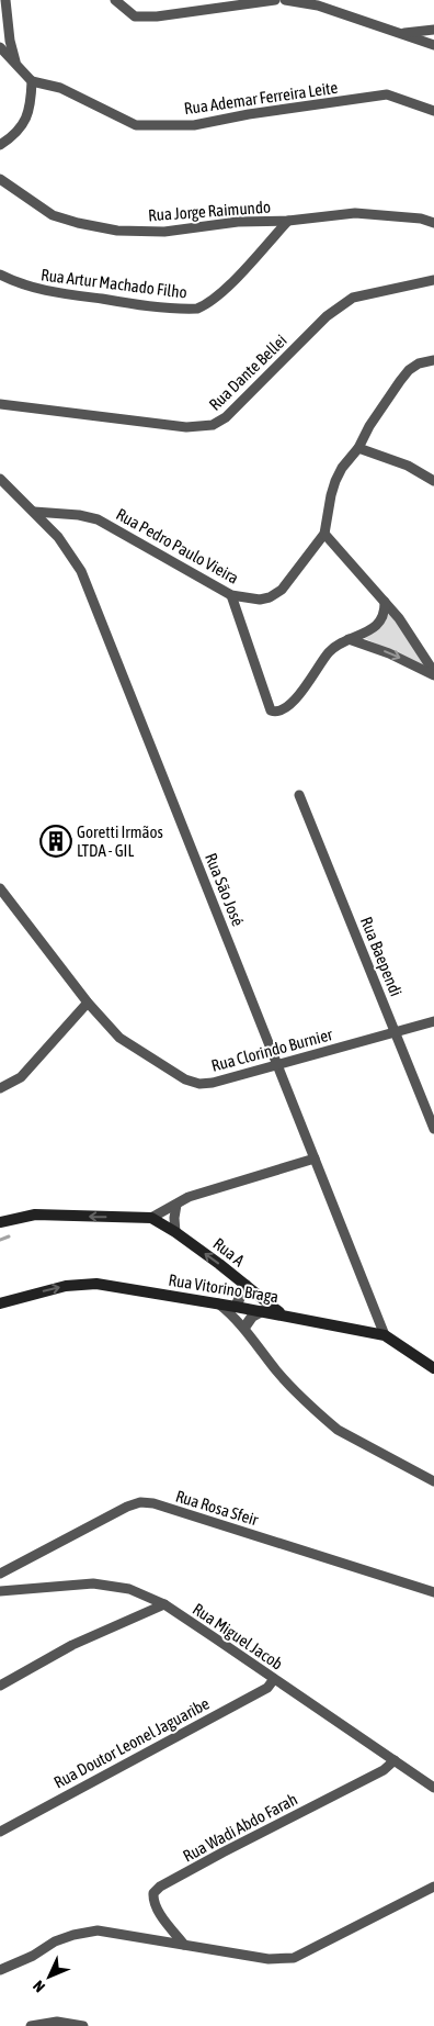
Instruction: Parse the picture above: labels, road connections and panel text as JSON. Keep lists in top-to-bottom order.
{
  "streets": {
    "main road": ["Rua A", "Rua Vitorino Braga"],
    "street": [
      "Rua Ademar Ferreira Leite",
      "Rua Jorge Raimundo",
      "Rua Artur Machado Filho",
      "Rua Dante Bellei",
      "Rua Pedro Paulo Vieira",
      "Rua São José",
      "Rua Baependi",
      "Rua Clorindo Burnier",
      "Rua Rosa Sfeir",
      "Rua Miguel Jacob",
      "Rua Doutor Leonel Jaguaribe",
      "Rua Wadi Abdo Farah"
    ]
  },
  "crossings": [
    ["Rua Jorge Raimundo", "Rua Artur Machado Filho"],
    ["Rua Pedro Paulo Vieira", "Rua São José"],
    ["Rua São José", "Rua Clorindo Burnier"],
    ["Rua São José", "Rua Vitorino Braga"],
    ["Rua Baependi", "Rua Clorindo Burnier"],
    ["Rua A", "Rua Vitorino Braga"],
    ["Rua Miguel Jacob", "Rua Doutor Leonel Jaguaribe"],
    ["Rua Miguel Jacob", "Rua Wadi Abdo Farah"]
  ],
  "one_way": ["Rua A"],
  "places": {
    "building": ["Goretti Irmãos LTDA - GIL"]
  },
  "north": "bottom left"
}
